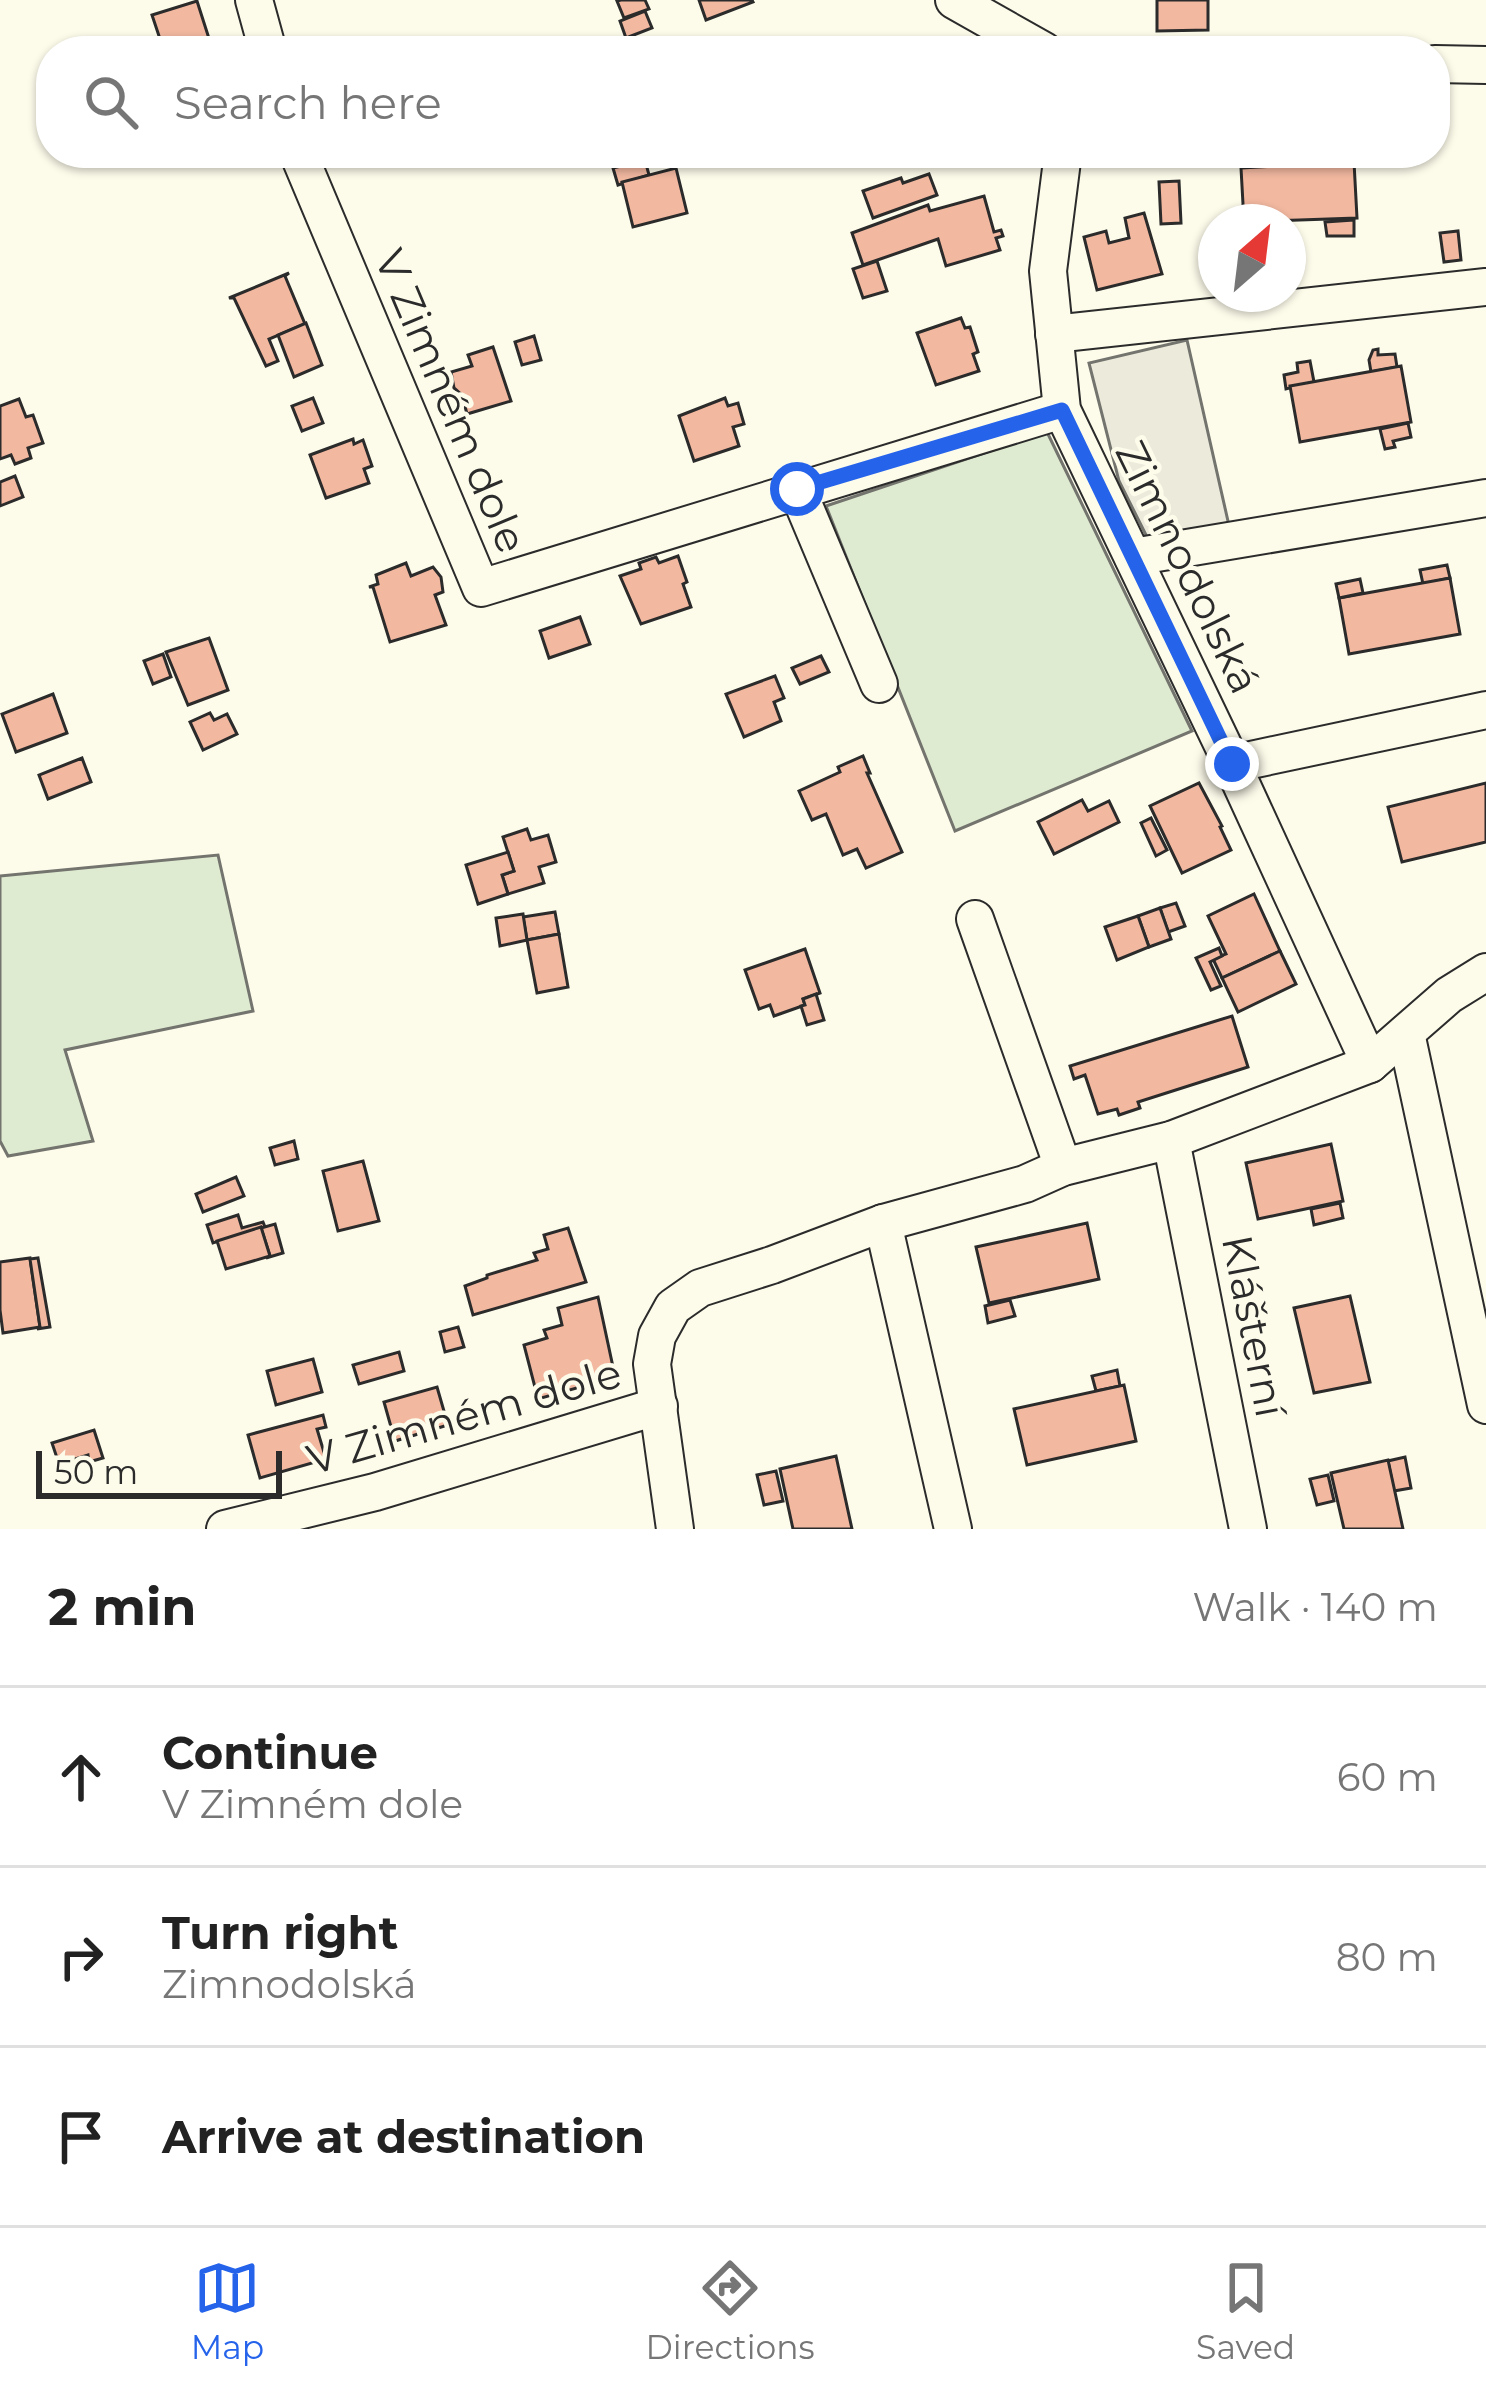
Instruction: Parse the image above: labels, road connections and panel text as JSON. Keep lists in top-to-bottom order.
{
  "streets": {
    "street": ["V Zimném dole", "Zimnodolská", "Klášterní"]
  },
  "crossings": [
    ["V Zimném dole", "Zimnodolská"]
  ],
  "scale_bar": "50 m",
  "north": "top right",
  "page": {
    "search": "Search here",
    "scale": "50 m",
    "heading": ["2 min", "Walk · 140 m"],
    "list": [
      ["Continue", "V Zimném dole", "60 m"],
      ["Turn right", "Zimnodolská", "80 m"],
      "Arrive at destination"
    ],
    "nav": ["Map", "Directions", "Saved"]
  }
}
